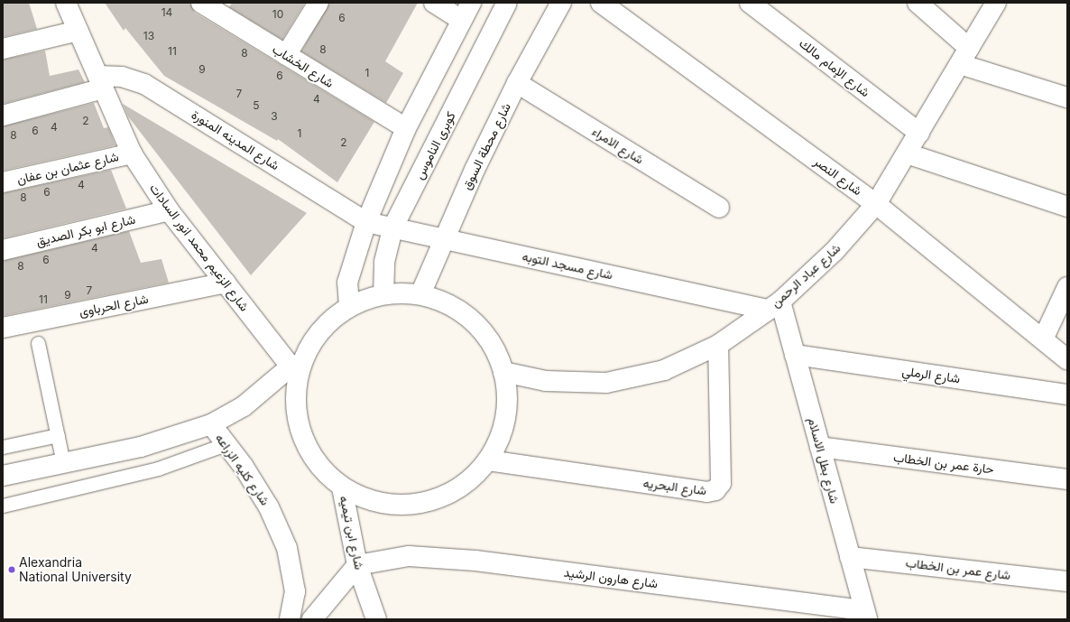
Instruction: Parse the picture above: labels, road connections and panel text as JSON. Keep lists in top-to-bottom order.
{
  "streets": {
    "street": [
      "شارع الخشاب",
      "شارع الإمام مالك",
      "شارع المدينه المنورة",
      "كوبرى الناموس",
      "شارع الامراء",
      "شارع محطة السوق",
      "شارع عثمان بن عفان",
      "شارع النصر",
      "شارع ابو بكر الصديق",
      "شارع الزعيم محمد انور السادات",
      "شارع مسجد التوبه",
      "شارع عباد الرحمن",
      "شارع الحرباوى",
      "شارع الرملي",
      "شارع بطل الاسلام",
      "حارة عمر بن الخطاب",
      "شارع كليه الزراعه",
      "شارع البحريه",
      "شارع ابن تيميه",
      "شارع عمر بن الخطاب",
      "شارع هارون الرشيد"
    ]
  },
  "crossings": [
    ["شارع الإمام مالك", "شارع عباد الرحمن"],
    ["شارع المدينه المنورة", "شارع الزعيم محمد انور السادات"],
    ["شارع المدينه المنورة", "شارع مسجد التوبه"],
    ["كوبرى الناموس", "شارع مسجد التوبه"],
    ["شارع الامراء", "شارع محطة السوق"],
    ["شارع محطة السوق", "شارع مسجد التوبه"],
    ["شارع عثمان بن عفان", "شارع الزعيم محمد انور السادات"],
    ["شارع النصر", "شارع عباد الرحمن"],
    ["شارع ابو بكر الصديق", "شارع الزعيم محمد انور السادات"],
    ["شارع الزعيم محمد انور السادات", "شارع الحرباوى"],
    ["شارع الزعيم محمد انور السادات", "شارع ابن تيميه"],
    ["شارع مسجد التوبه", "شارع عباد الرحمن"],
    ["شارع مسجد التوبه", "شارع بطل الاسلام"],
    ["شارع عباد الرحمن", "شارع بطل الاسلام"],
    ["شارع عباد الرحمن", "شارع البحريه"],
    ["شارع الرملي", "شارع بطل الاسلام"],
    ["شارع بطل الاسلام", "حارة عمر بن الخطاب"],
    ["شارع بطل الاسلام", "شارع عمر بن الخطاب"],
    ["شارع بطل الاسلام", "شارع هارون الرشيد"],
    ["شارع ابن تيميه", "شارع هارون الرشيد"]
  ],
  "places": ["Alexandria National University"],
  "house_numbers": [
    "14",
    "10",
    "6",
    "13",
    "8",
    "11",
    "8",
    "9",
    "1",
    "6",
    "7",
    "4",
    "5",
    "3",
    "2",
    "4",
    "6",
    "1",
    "8",
    "2",
    "4",
    "6",
    "8",
    "4",
    "6",
    "8",
    "7",
    "9",
    "11"
  ]
}
